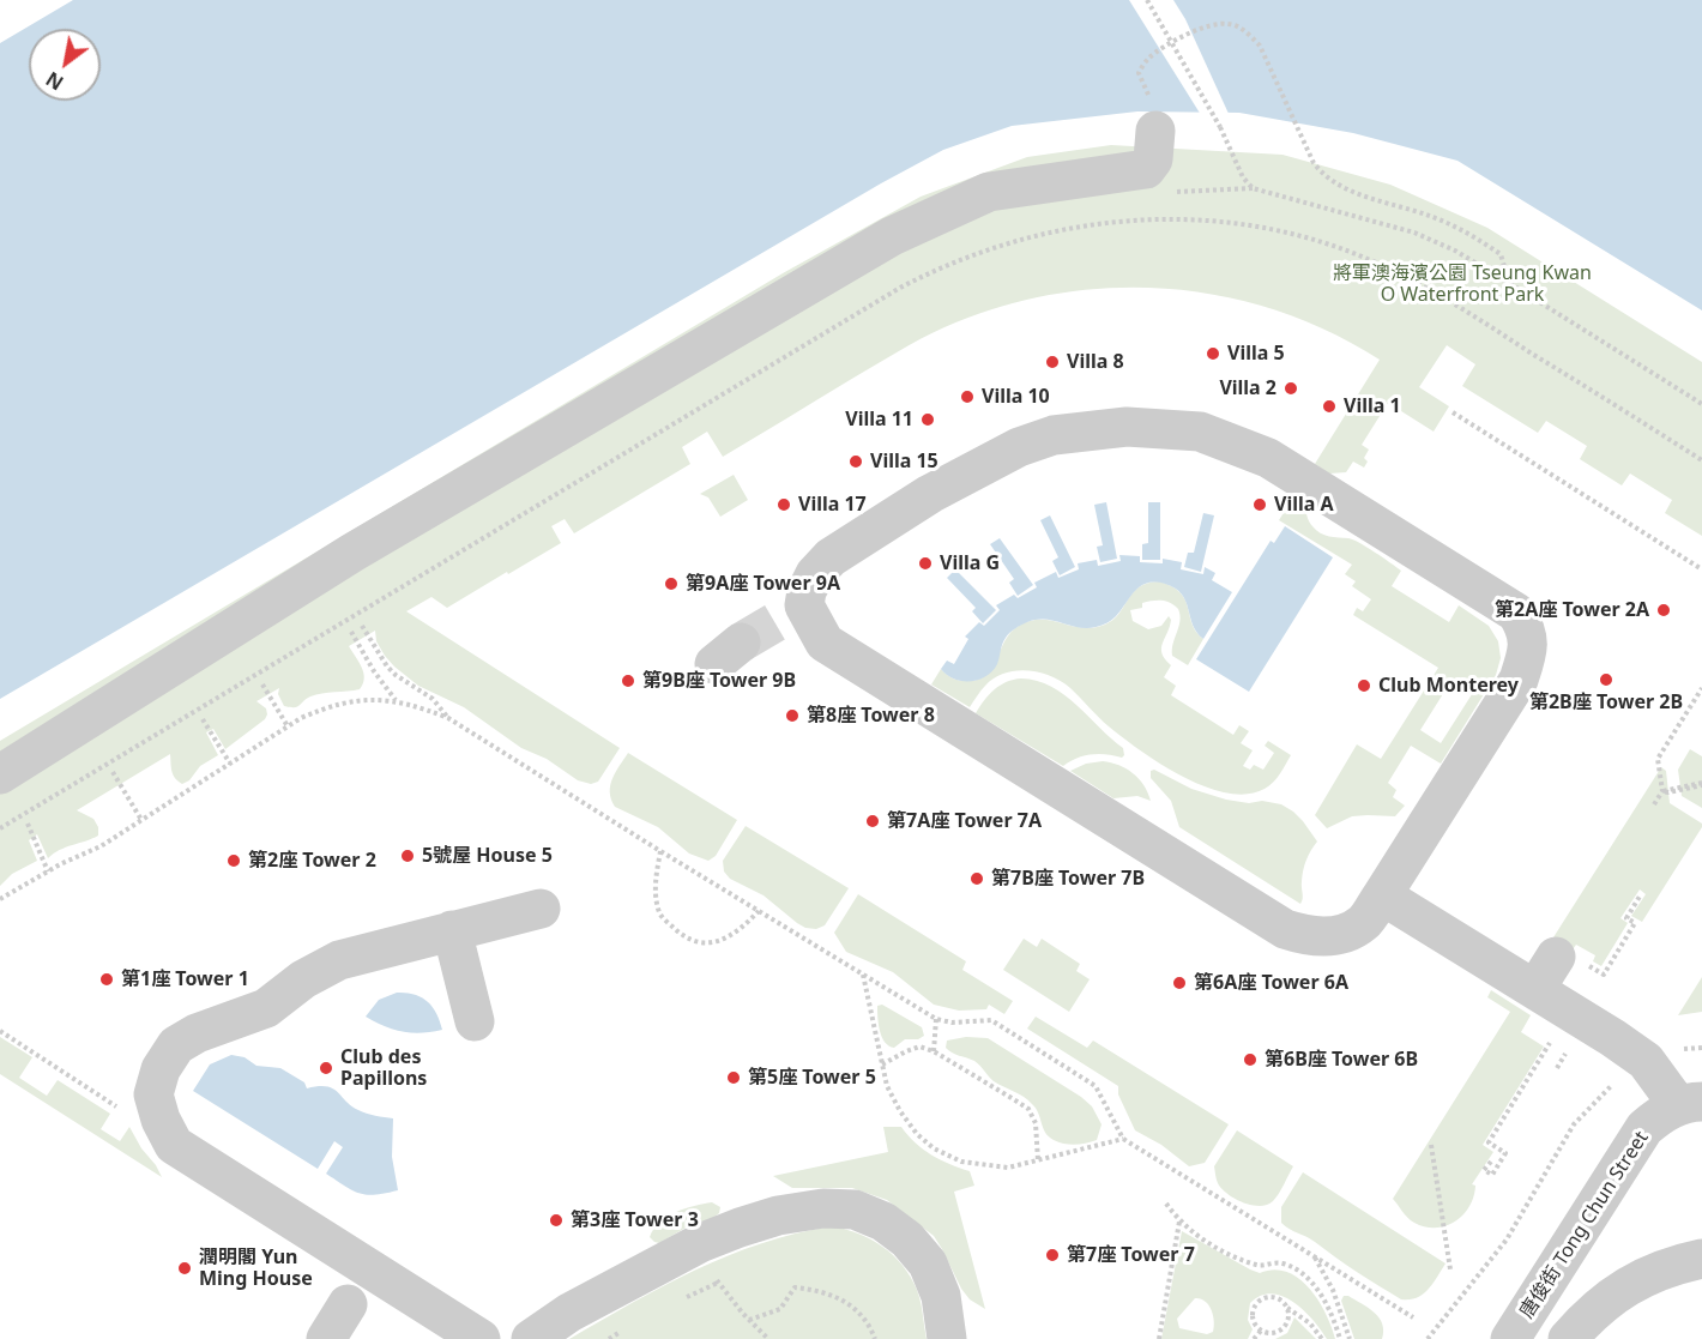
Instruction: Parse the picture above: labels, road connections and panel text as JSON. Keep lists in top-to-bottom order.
{
  "streets": {
    "street": ["唐俊街 Tong Chun Street"]
  },
  "parks": ["將軍澳海濱公園 Tseung Kwan O Waterfront Park"],
  "places": [
    "Villa 5",
    "Villa 8",
    "Villa 2",
    "Villa 10",
    "Villa 1",
    "Villa 11",
    "Villa 15",
    "Villa 17",
    "Villa A",
    "Villa G",
    "第9A座 Tower 9A",
    "第2A座 Tower 2A",
    "第2B座 Tower 2B",
    "第9B座 Tower 9B",
    "Club Monterey",
    "第8座 Tower 8",
    "第7A座 Tower 7A",
    "5號屋 House 5",
    "第2座 Tower 2",
    "第7B座 Tower 7B",
    "第1座 Tower 1",
    "第6A座 Tower 6A",
    "第6B座 Tower 6B",
    "Club des Papillons",
    "第5座 Tower 5",
    "第3座 Tower 3",
    "第7座 Tower 7",
    "潤明閣 Yun Ming House"
  ],
  "north": "bottom left"
}
